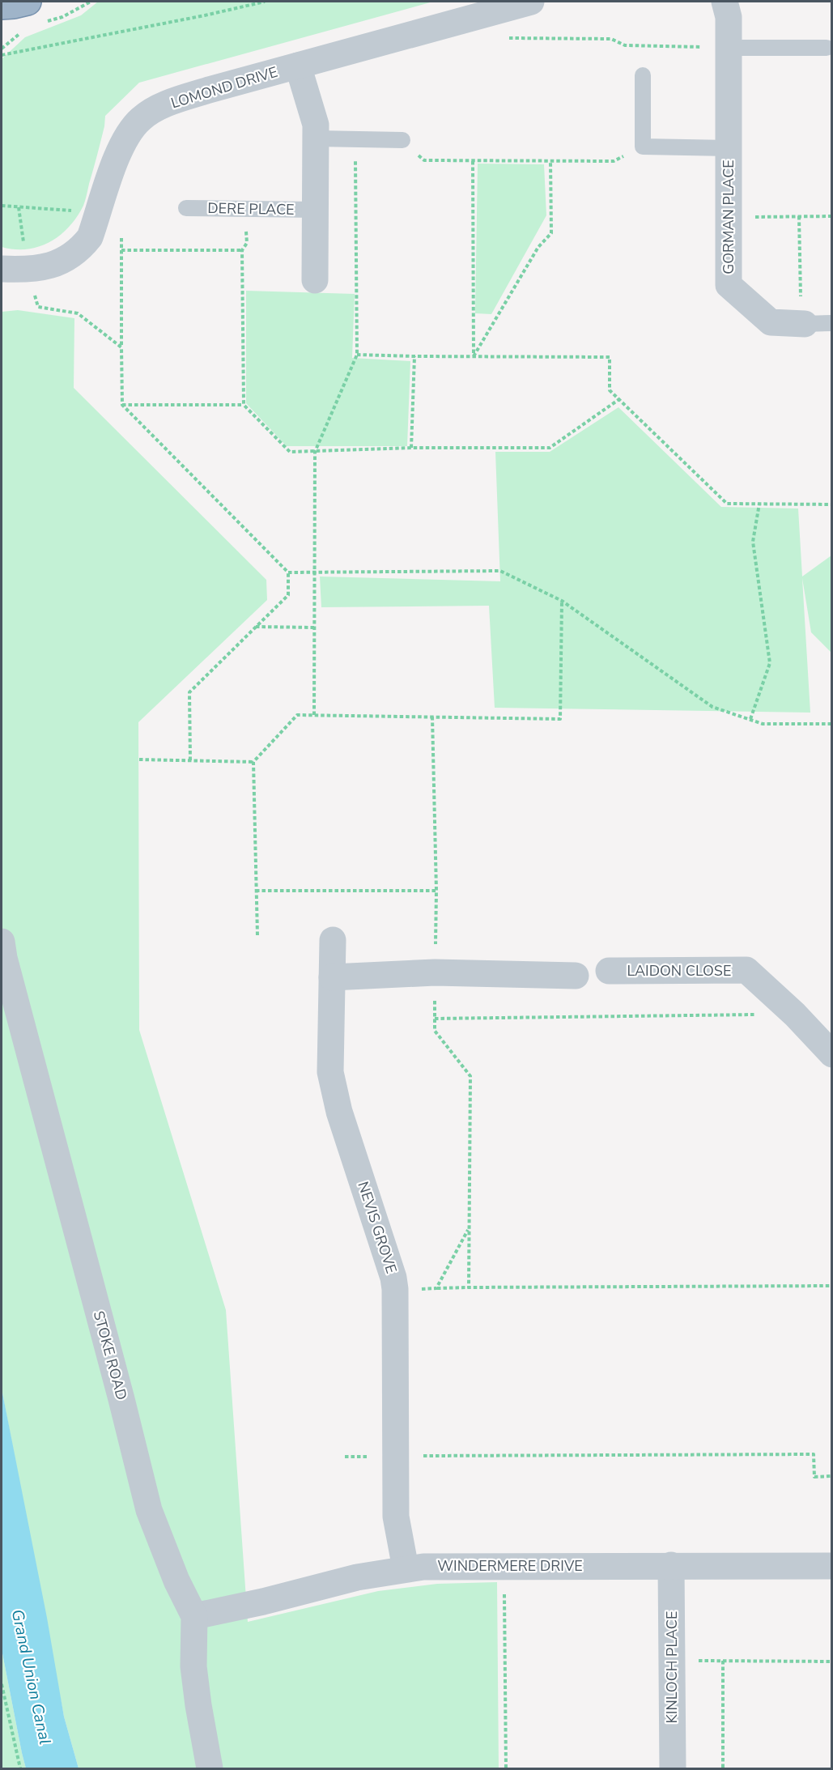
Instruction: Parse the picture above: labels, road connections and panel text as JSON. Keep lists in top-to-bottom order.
{
  "streets": {
    "street": [
      "LOMOND DRIVE",
      "DERE PLACE",
      "GORMAN PLACE",
      "LAIDON CLOSE",
      "NEVIS GROVE",
      "STOKE ROAD",
      "WINDERMERE DRIVE",
      "KINLOCH PLACE"
    ]
  },
  "crossings": [
    ["LOMOND DRIVE", "DERE PLACE"],
    ["NEVIS GROVE", "WINDERMERE DRIVE"],
    ["STOKE ROAD", "WINDERMERE DRIVE"],
    ["WINDERMERE DRIVE", "KINLOCH PLACE"]
  ],
  "water": ["Grand Union Canal"]
}
